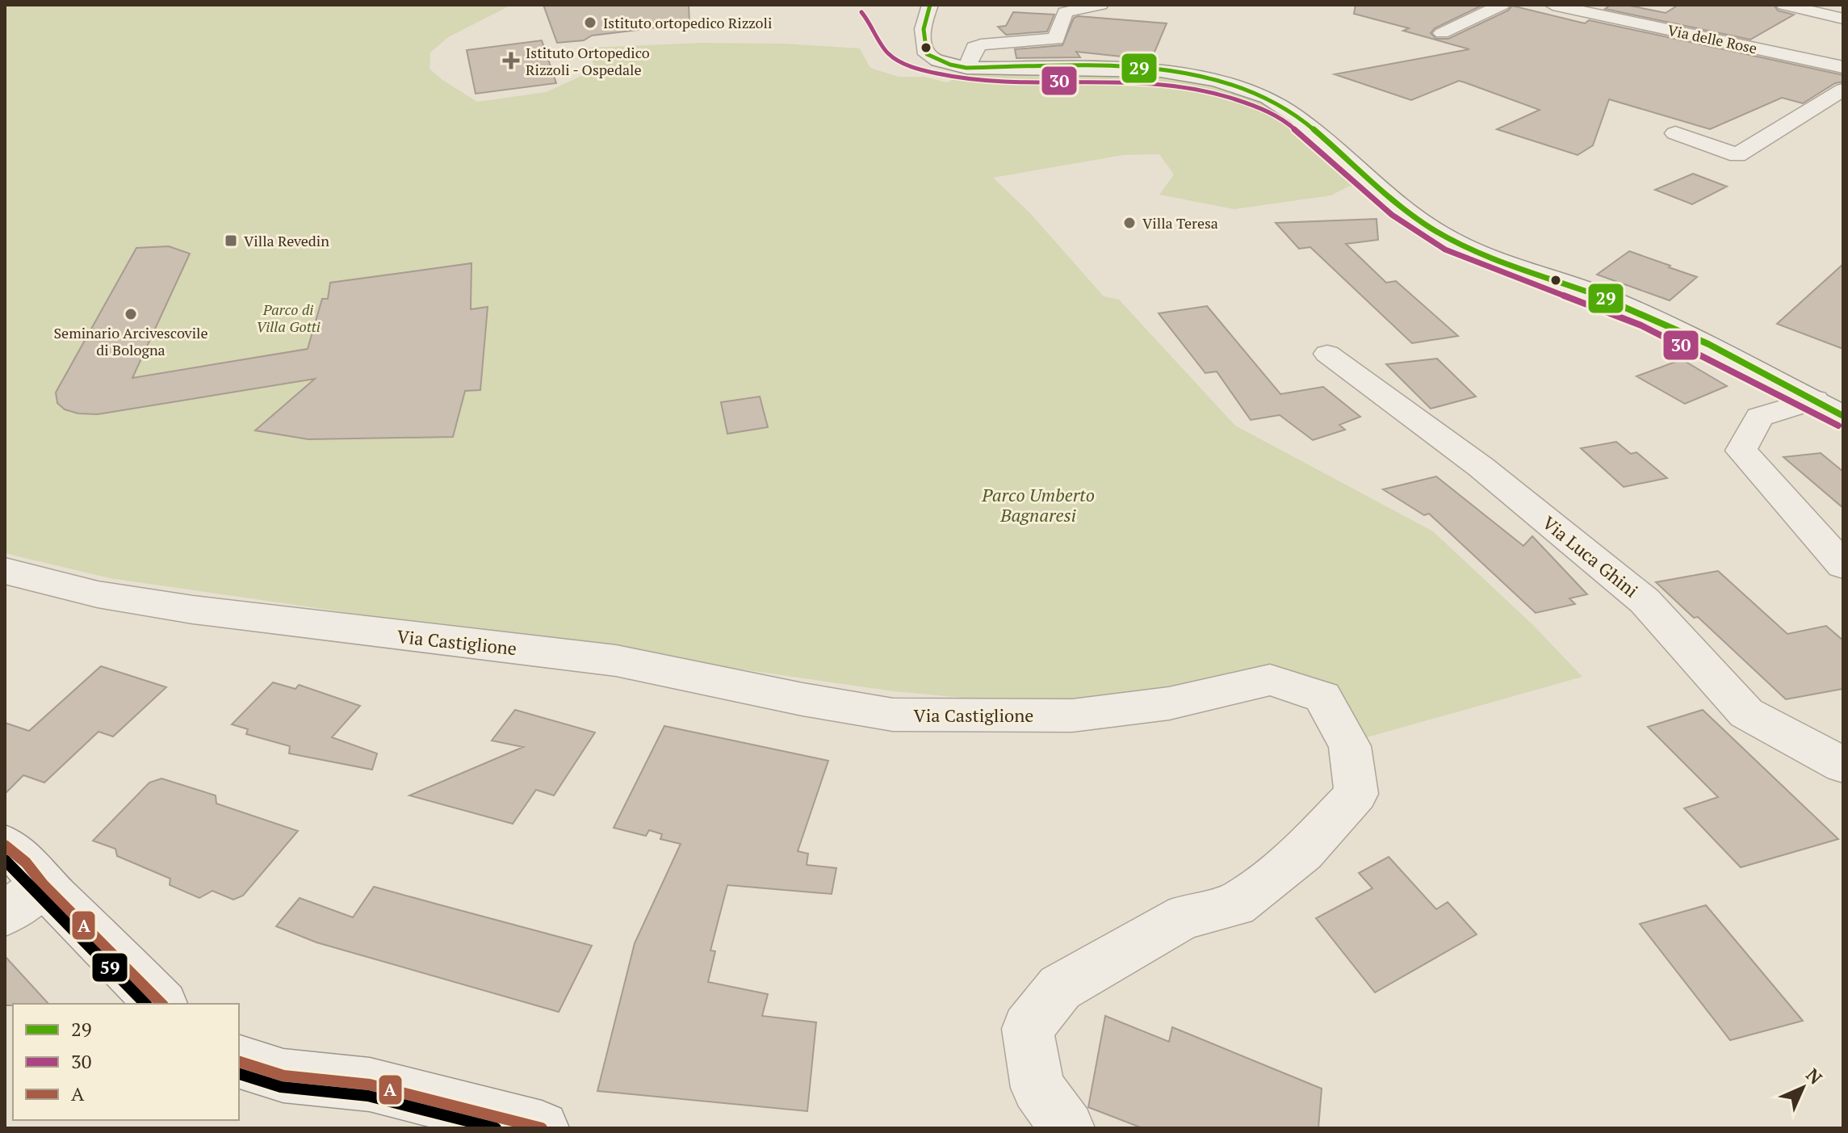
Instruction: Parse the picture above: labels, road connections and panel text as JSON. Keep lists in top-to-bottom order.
{
  "streets": {
    "street": ["Via delle Rose", "Via Luca Ghini", "Via Castiglione"]
  },
  "parks": ["Parco di Villa Gotti", "Parco Umberto Bagnaresi"],
  "places": {
    "other": ["Istituto ortopedico Rizzoli", "Villa Teresa", "Seminario Arcivescovile di Bologna"],
    "health": ["Istituto Ortopedico Rizzoli - Ospedale"],
    "transit": ["Villa Revedin"]
  },
  "lines": [
    "transit line 29",
    "transit line 30",
    "transit line A",
    "transit line 59"
  ],
  "legend": ["29", "30", "A"],
  "north": "top right"
}
